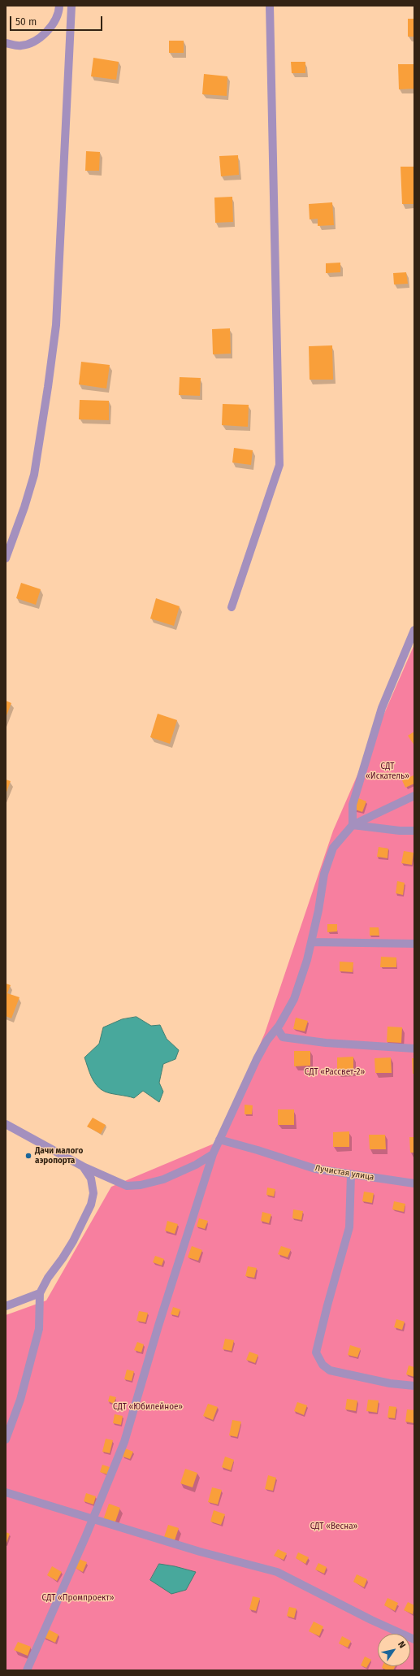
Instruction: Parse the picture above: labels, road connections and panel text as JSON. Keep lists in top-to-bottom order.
{
  "streets": {
    "street": ["Лучистая улица"]
  },
  "parks": [
    "СДТ «Искатель»",
    "СДТ «Рассвет-2»",
    "СДТ «Юбилейное»",
    "СДТ «Весна»",
    "СДТ «Промпроект»"
  ],
  "places": ["Дачи малого аэропорта"],
  "scale_bar": "50 m",
  "north": "top right"
}
